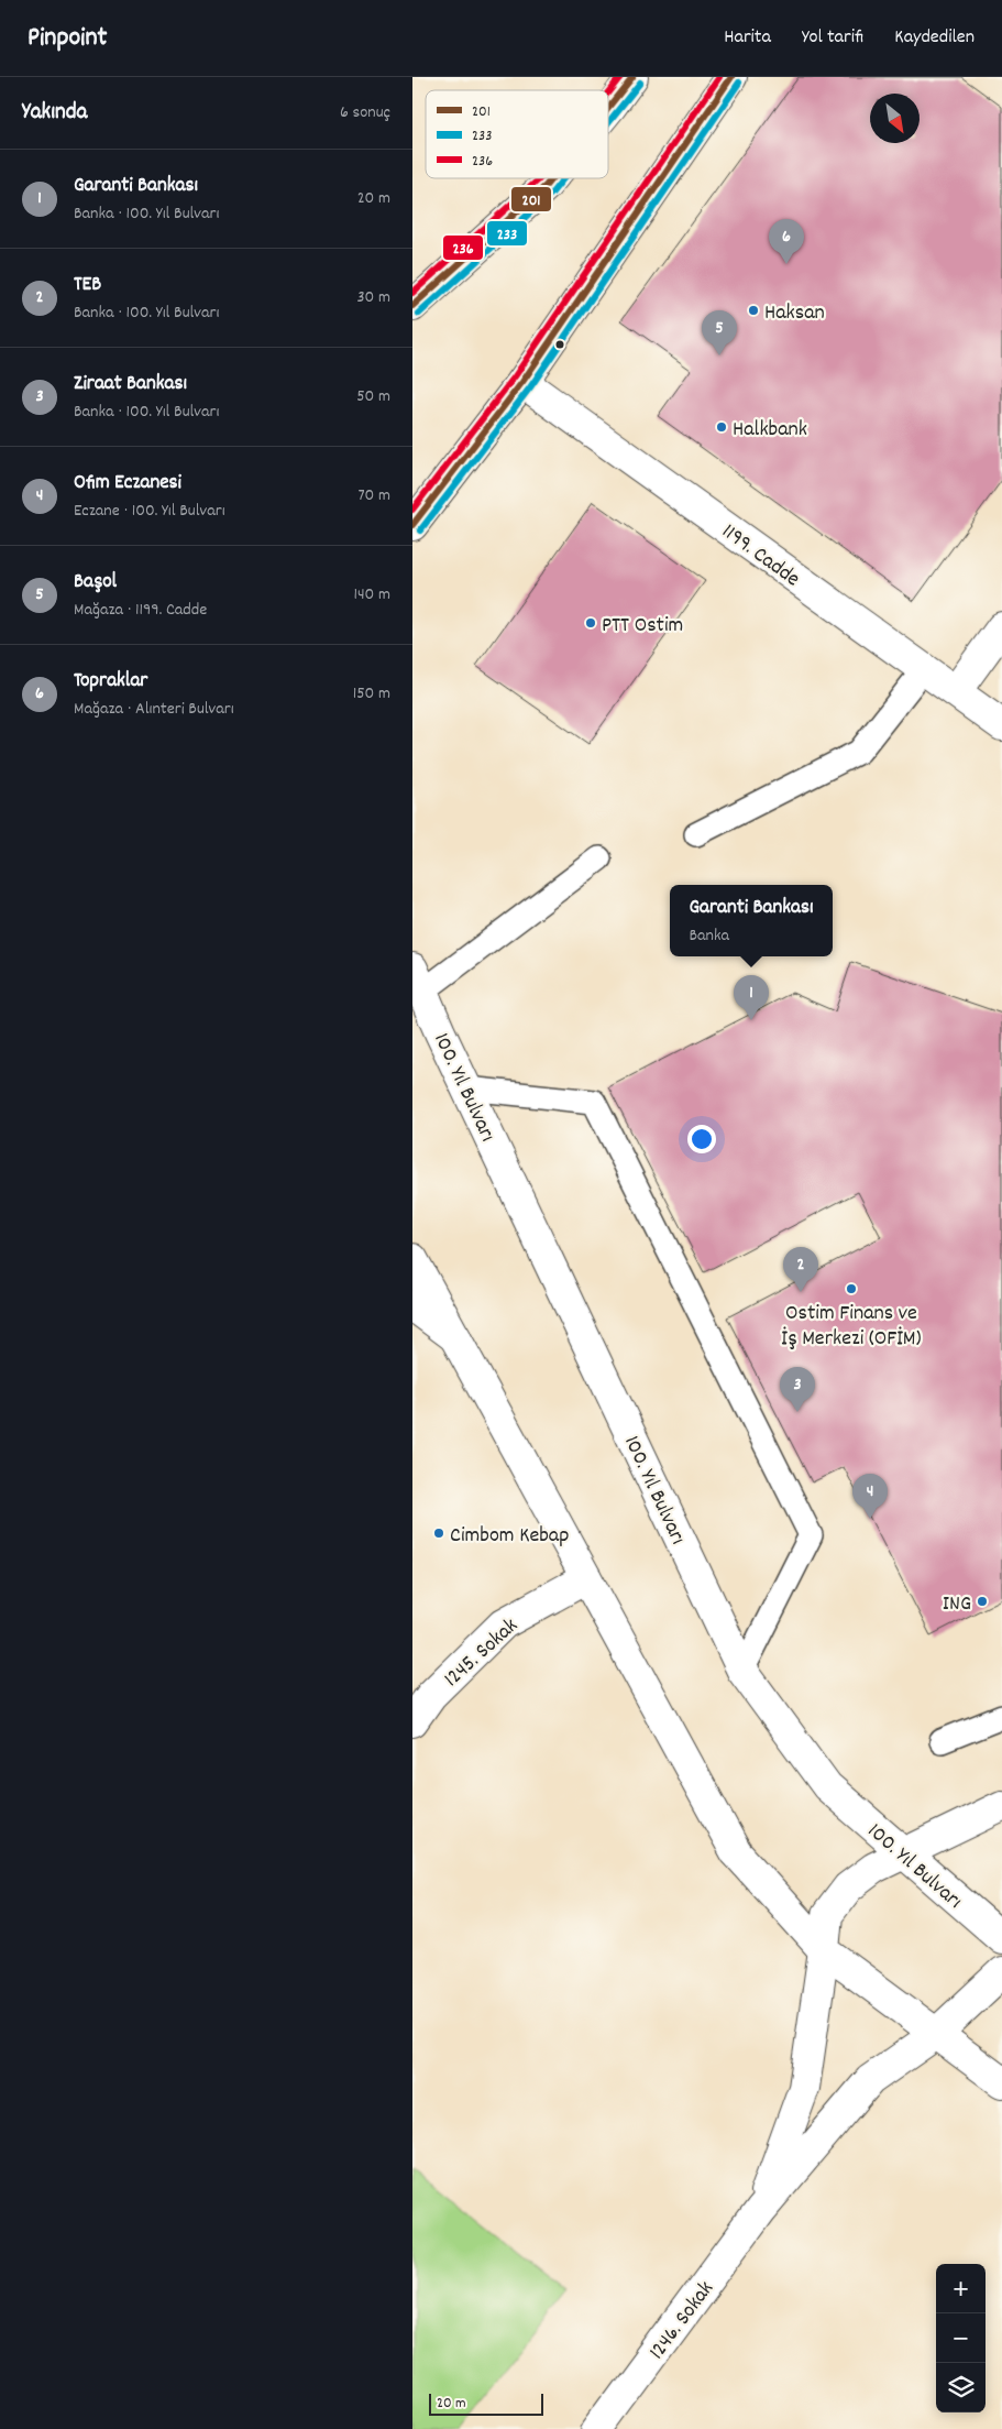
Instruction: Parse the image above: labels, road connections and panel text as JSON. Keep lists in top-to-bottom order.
{
  "streets": {
    "main road": [
      "1199. Cadde",
      "100. Yıl Bulvarı",
      "1245. Sokak",
      "1246. Sokak"
    ]
  },
  "crossings": [
    ["100. Yıl Bulvarı", "1246. Sokak"]
  ],
  "places": [
    "Haksan",
    "Halkbank",
    "PTT Ostim",
    "Ostim Finans ve İş Merkezi (OFİM)",
    "Cimbom Kebap",
    "ING"
  ],
  "lines": ["transit line 201", "transit line 236", "transit line 233"],
  "legend": ["201", "233", "236"],
  "scale_bar": "20 m",
  "north": "bottom right",
  "page": {
    "header": "Pinpoint",
    "nav": ["Harita", "Yol tarifi", "Kaydedilen"],
    "heading": ["Yakında", "6 sonuç"],
    "list": [
      {
        "mark": "1",
        "name": "Garanti Bankası",
        "note": "Banka · 100. Yıl Bulvarı",
        "value": "20 m"
      },
      {
        "mark": "2",
        "name": "TEB",
        "note": "Banka · 100. Yıl Bulvarı",
        "value": "30 m"
      },
      {
        "mark": "3",
        "name": "Ziraat Bankası",
        "note": "Banka · 100. Yıl Bulvarı",
        "value": "50 m"
      },
      {
        "mark": "4",
        "name": "Ofim Eczanesi",
        "note": "Eczane · 100. Yıl Bulvarı",
        "value": "70 m"
      },
      {
        "mark": "5",
        "name": "Başol",
        "note": "Mağaza · 1199. Cadde",
        "value": "140 m"
      },
      {
        "mark": "6",
        "name": "Topraklar",
        "note": "Mağaza · Alınteri Bulvarı",
        "value": "150 m"
      }
    ],
    "pins": [
      "6",
      "5",
      "1",
      "2",
      "3",
      "4"
    ],
    "popup": ["Garanti Bankası", "Banka"],
    "map_buttons": ["+", "−"],
    "scale": "20 m"
  }
}
